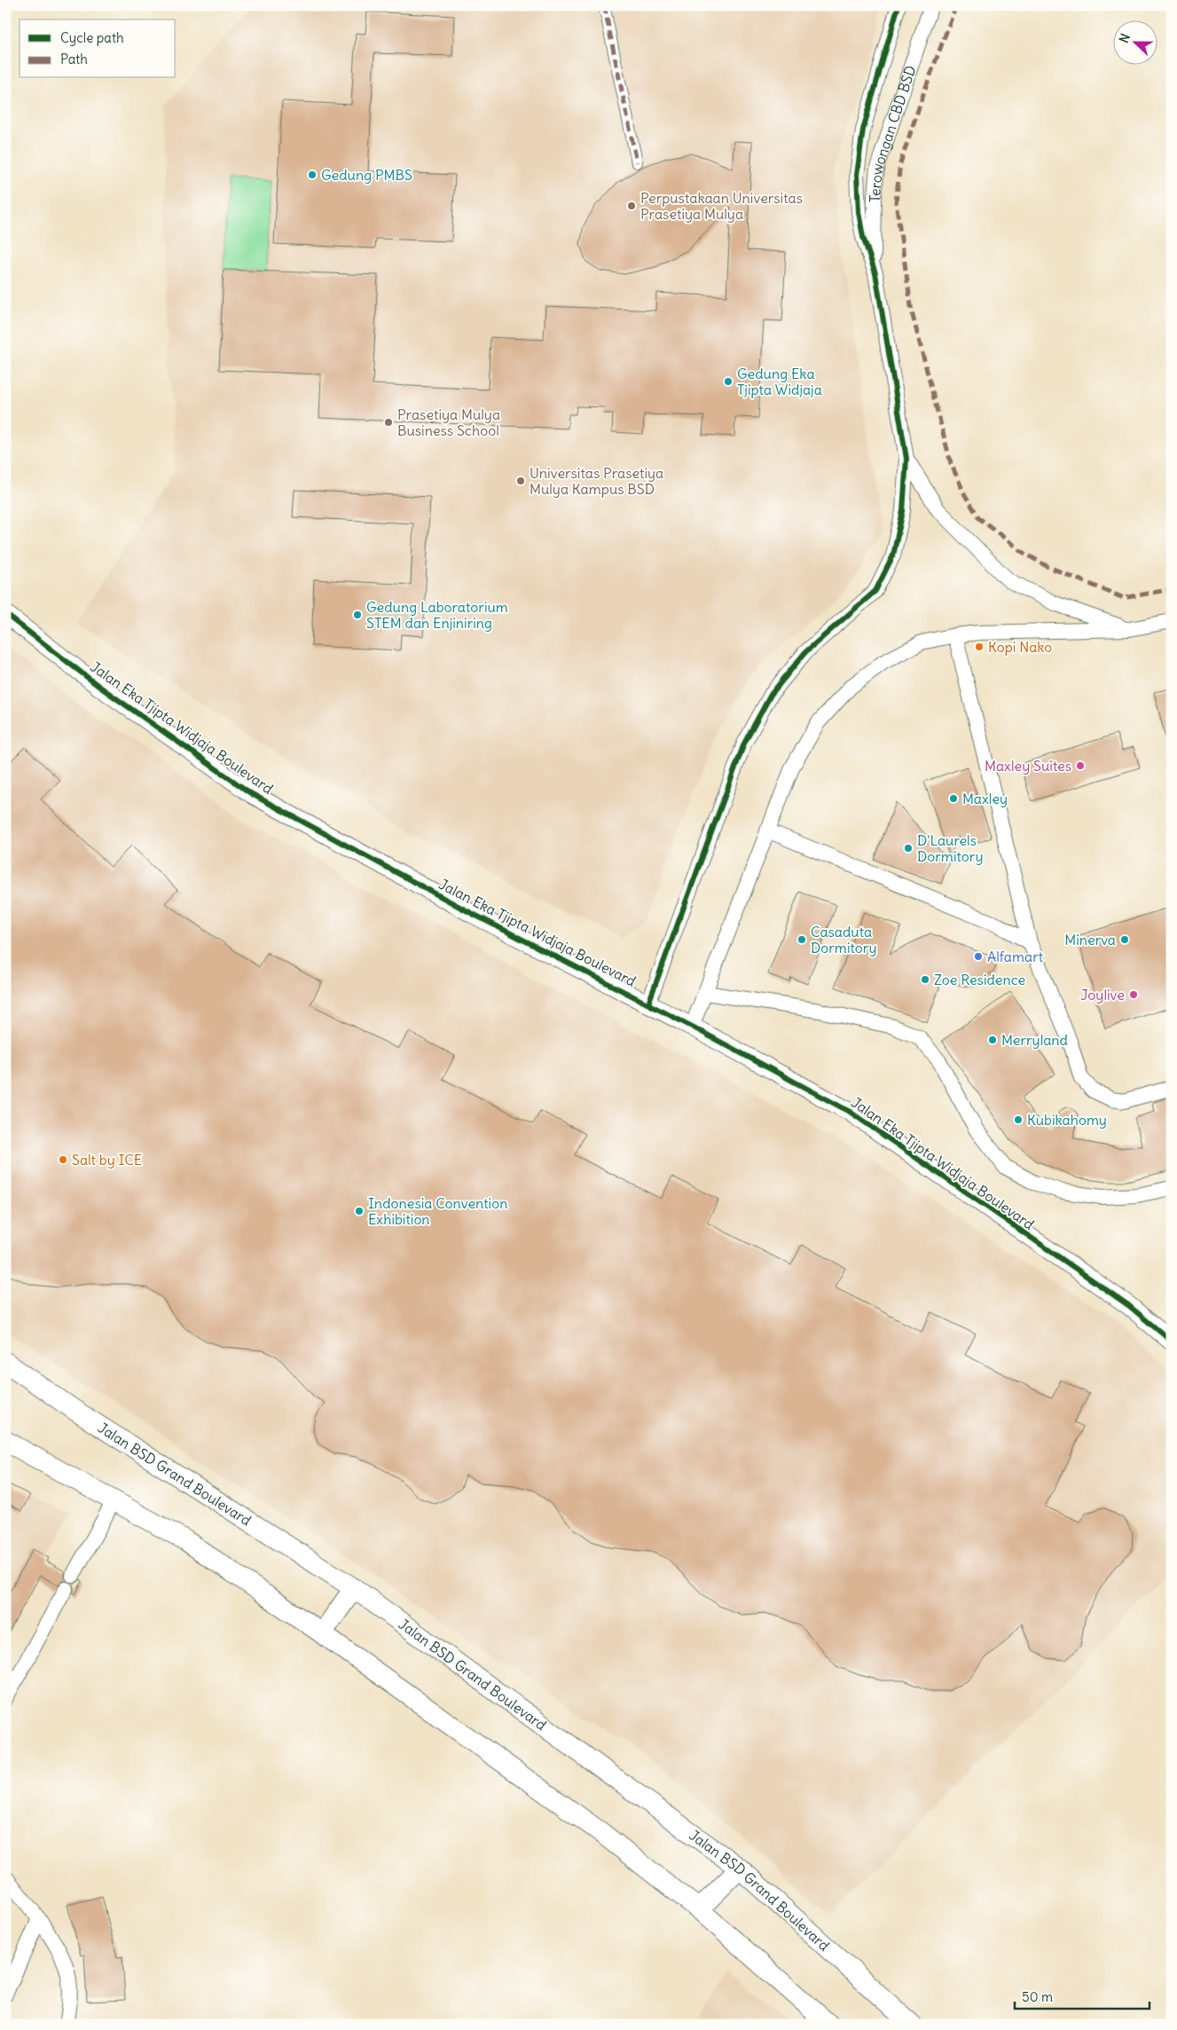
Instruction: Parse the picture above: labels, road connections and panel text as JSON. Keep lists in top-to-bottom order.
{
  "streets": {
    "main road": ["Jalan BSD Grand Boulevard"],
    "street": ["Terowongan CBD BSD", "Jalan Eka Tjipta Widjaja Boulevard"]
  },
  "places": [
    "Gedung PMBS",
    "Perpustakaan Universitas Prasetiya Mulya",
    "Gedung Eka Tjipta Widjaja",
    "Prasetiya Mulya Business School",
    "Universitas Prasetiya Mulya Kampus BSD",
    "Gedung Laboratorium STEM dan Enjiniring",
    "Kopi Nako",
    "Maxley Suites",
    "Maxley",
    "D'Laurels Dormitory",
    "Casaduta Dormitory",
    "Minerva",
    "Alfamart",
    "Zoe Residence",
    "Joylive",
    "Merryland",
    "Kubikahomy",
    "Salt by ICE",
    "Indonesia Convention Exhibition"
  ],
  "legend": ["Cycle path", "Path"],
  "scale_bar": "50 m",
  "north": "left"
}
